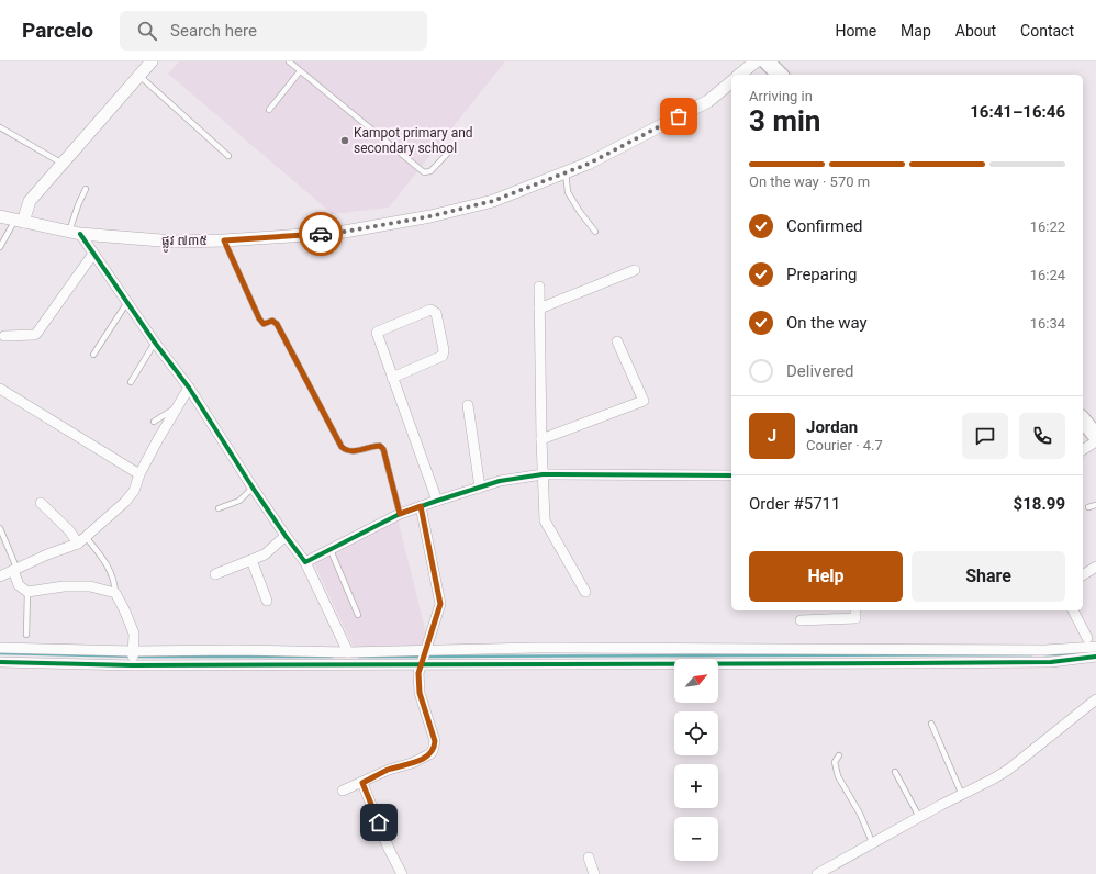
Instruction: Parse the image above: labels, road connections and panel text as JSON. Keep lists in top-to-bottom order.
{
  "streets": {
    "street": ["ផ្លូវ ៧៣៥"]
  },
  "places": ["Kampot primary and secondary school"],
  "north": "top right",
  "page": {
    "header": "Parcelo",
    "search": "Search here",
    "nav": [
      "Home",
      "Map",
      "About",
      "Contact"
    ],
    "heading": ["3 min", "Arriving in", "16:41–16:46"],
    "panel": [
      "Jordan",
      "Courier · 4.7",
      "Order #5711",
      "$18.99"
    ],
    "bar": "On the way · 570 m",
    "list": [
      ["Confirmed", "16:22"],
      ["Preparing", "16:24"],
      ["On the way", "16:34"],
      "Delivered"
    ],
    "round": "J",
    "buttons": ["Help", "Share"],
    "map_buttons": ["+", "−"]
  }
}
